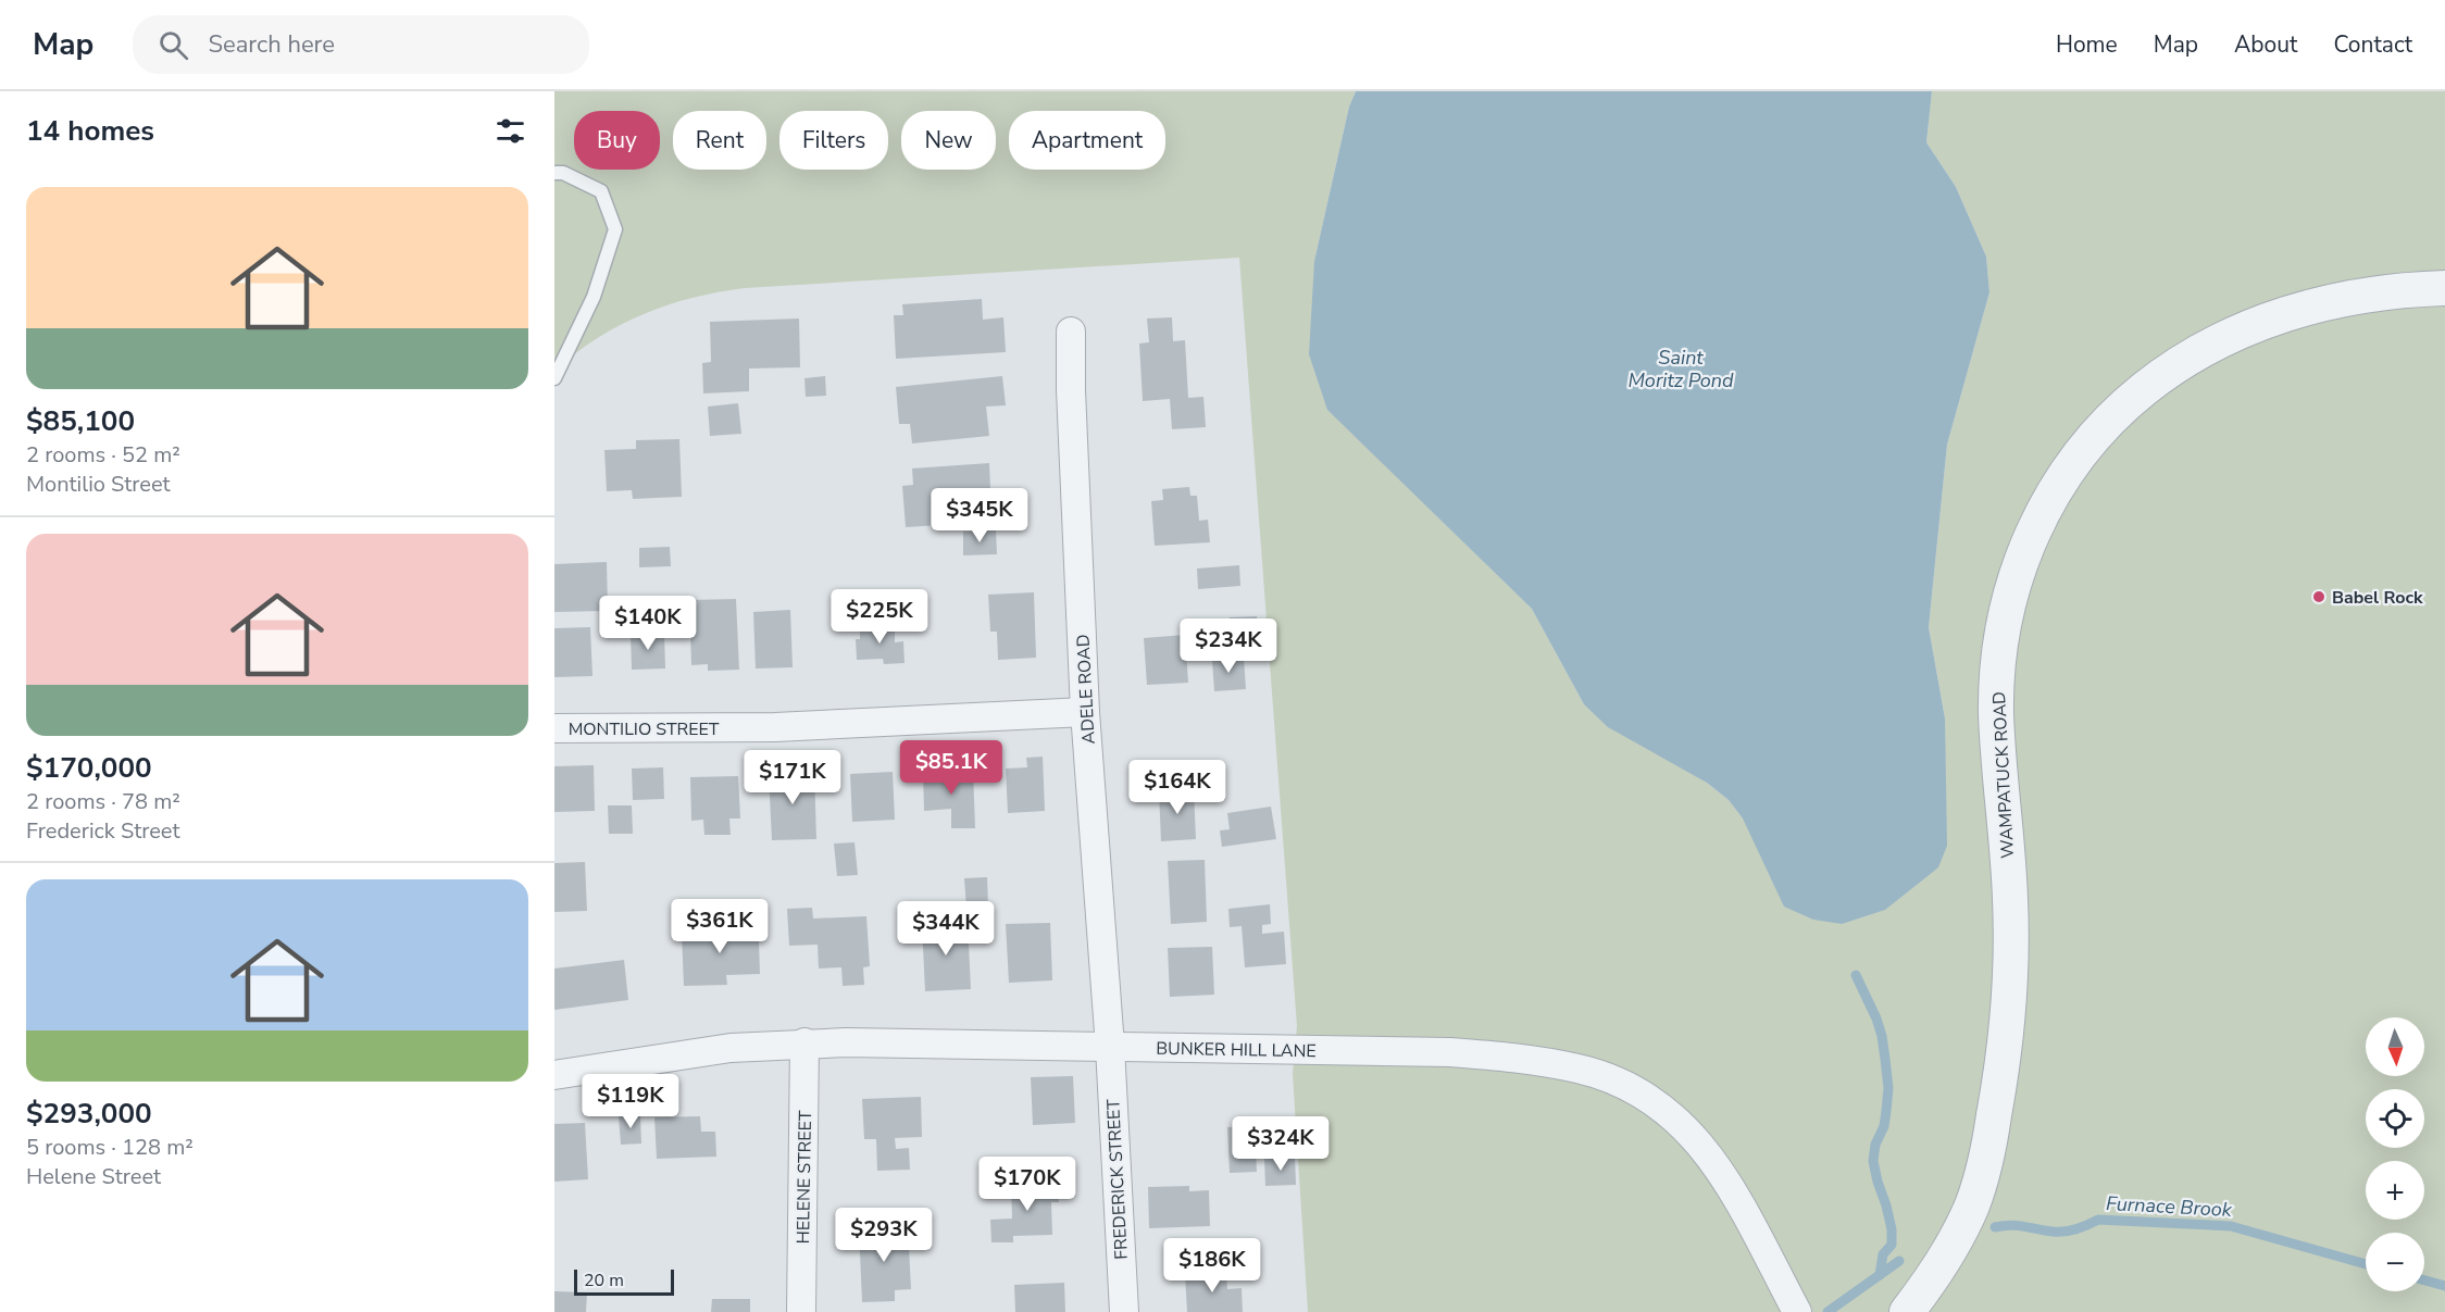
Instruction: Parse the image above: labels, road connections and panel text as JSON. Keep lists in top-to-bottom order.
{
  "streets": {
    "street": [
      "ADELE ROAD",
      "MONTILIO STREET",
      "WAMPATUCK ROAD",
      "BUNKER HILL LANE",
      "HELENE STREET",
      "FREDERICK STREET"
    ]
  },
  "crossings": [
    ["ADELE ROAD", "MONTILIO STREET"],
    ["ADELE ROAD", "BUNKER HILL LANE"],
    ["ADELE ROAD", "FREDERICK STREET"],
    ["BUNKER HILL LANE", "HELENE STREET"],
    ["BUNKER HILL LANE", "FREDERICK STREET"]
  ],
  "water": ["Saint Moritz Pond", "Furnace Brook"],
  "places": ["Babel Rock"],
  "scale_bar": "20 m",
  "north": "bottom",
  "page": {
    "header": "Map",
    "search": "Search here",
    "nav": [
      "Home",
      "Map",
      "About",
      "Contact"
    ],
    "heading": "14 homes",
    "chip": [
      "Buy",
      "Rent",
      "Filters",
      "New",
      "Apartment"
    ],
    "list": [
      {
        "name": "$85,100",
        "note": "2 rooms · 52 m² · Montilio Street"
      },
      {
        "name": "$170,000",
        "note": "2 rooms · 78 m² · Frederick Street"
      },
      {
        "name": "$293,000",
        "note": "5 rooms · 128 m² · Helene Street"
      }
    ],
    "price": [
      "$345K",
      "$225K",
      "$140K",
      "$234K",
      "$85.1K",
      "$171K",
      "$164K",
      "$361K",
      "$344K",
      "$119K",
      "$324K",
      "$170K",
      "$293K",
      "$186K"
    ],
    "map_buttons": ["+", "−"],
    "scale": "20 m"
  }
}
